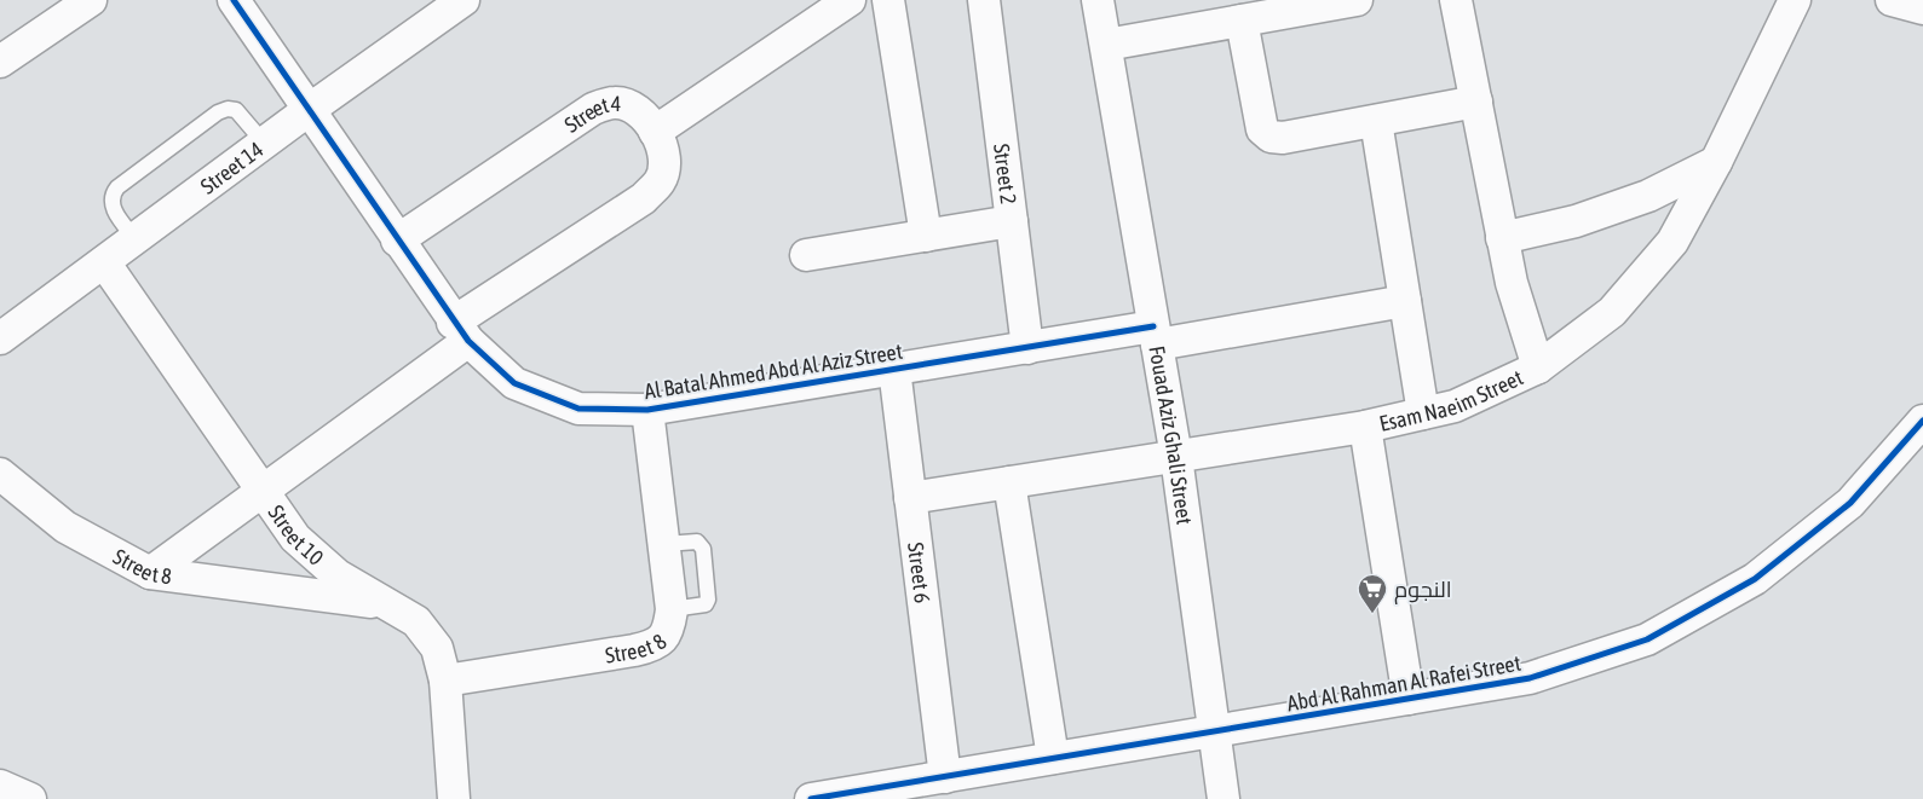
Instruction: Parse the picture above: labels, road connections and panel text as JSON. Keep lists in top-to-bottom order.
{
  "streets": {
    "street": [
      "Street 4",
      "Street 14",
      "Street 2",
      "Al Batal Ahmed Abd Al Aziz Street",
      "Esam Naeim Street",
      "Fouad Aziz Ghali Street",
      "Street 10",
      "Street 8",
      "Street 6",
      "Abd Al Rahman Al Rafei Street"
    ]
  },
  "crossings": [
    ["Street 4", "Al Batal Ahmed Abd Al Aziz Street"],
    ["Street 4", "Street 10"],
    ["Street 4", "Street 8"],
    ["Street 14", "Al Batal Ahmed Abd Al Aziz Street"],
    ["Street 14", "Street 10"],
    ["Street 2", "Al Batal Ahmed Abd Al Aziz Street"],
    ["Al Batal Ahmed Abd Al Aziz Street", "Fouad Aziz Ghali Street"],
    ["Al Batal Ahmed Abd Al Aziz Street", "Street 8"],
    ["Al Batal Ahmed Abd Al Aziz Street", "Street 6"],
    ["Esam Naeim Street", "Fouad Aziz Ghali Street"],
    ["Esam Naeim Street", "Street 6"],
    ["Fouad Aziz Ghali Street", "Abd Al Rahman Al Rafei Street"],
    ["Street 10", "Street 8"],
    ["Street 6", "Abd Al Rahman Al Rafei Street"]
  ],
  "places": {
    "supermarket": ["النجوم"]
  }
}
